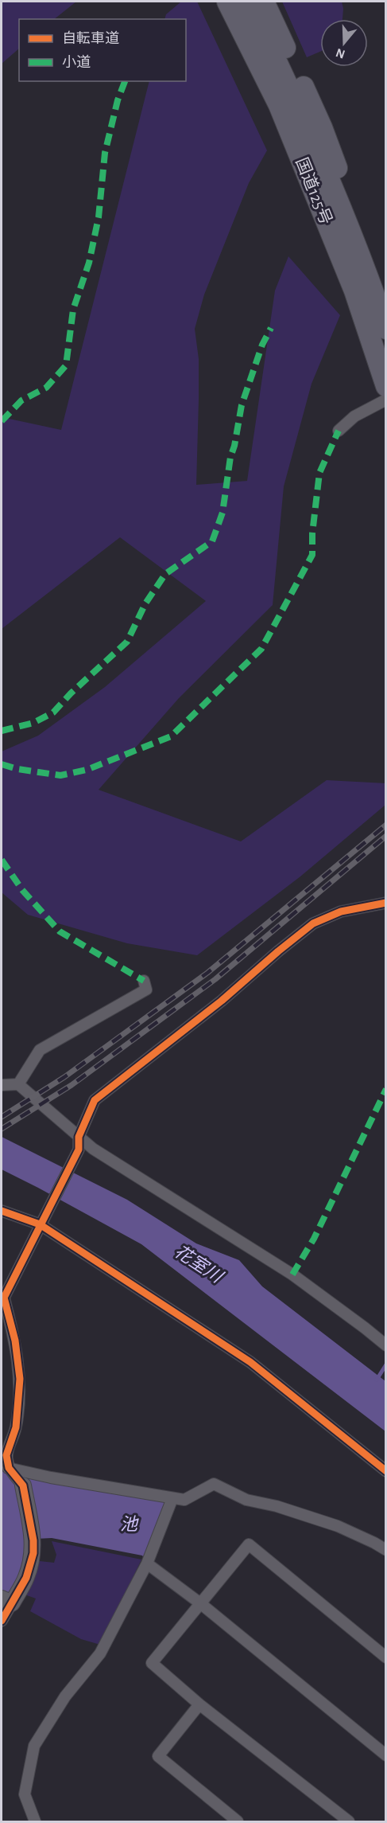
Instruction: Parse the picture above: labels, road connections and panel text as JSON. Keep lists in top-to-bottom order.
{
  "streets": {
    "highway": ["国道125号"]
  },
  "water": ["花室川", "池"],
  "legend": ["自転車道", "小道"],
  "north": "bottom"
}
